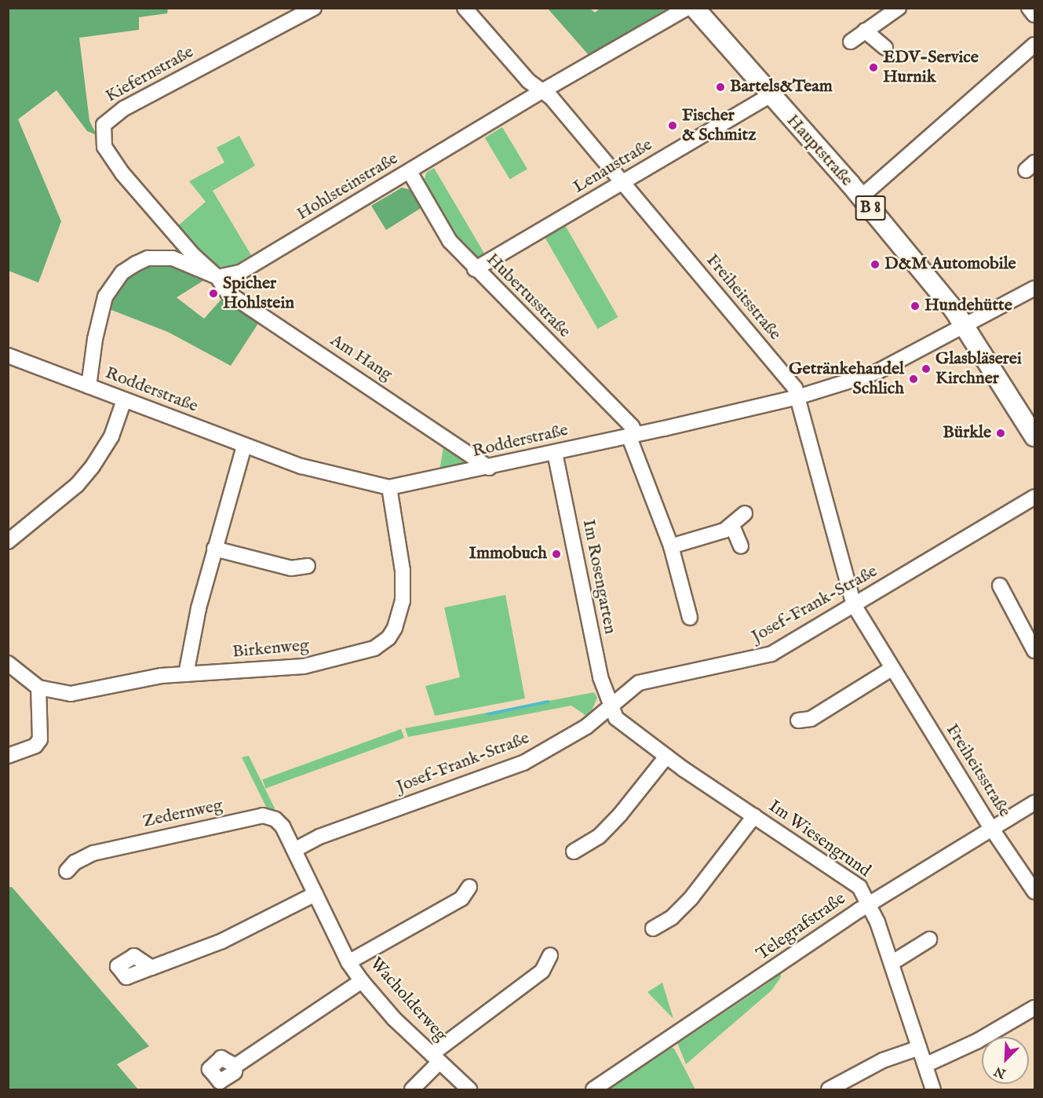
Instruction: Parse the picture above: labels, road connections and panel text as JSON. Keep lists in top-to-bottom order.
{
  "streets": {
    "main road": ["Hauptstraße", "B 8"],
    "street": [
      "Kiefernstraße",
      "Lenaustraße",
      "Hohlsteinstraße",
      "Hubertusstraße",
      "Freiheitsstraße",
      "Am Hang",
      "Rodderstraße",
      "Im Rosengarten",
      "Josef-Frank-Straße",
      "Birkenweg",
      "Zedernweg",
      "Im Wiesengrund",
      "Telegrafstraße",
      "Wacholderweg"
    ]
  },
  "crossings": [
    ["Kiefernstraße", "Hohlsteinstraße"],
    ["Kiefernstraße", "Am Hang"],
    ["Hauptstraße", "Lenaustraße"],
    ["Hauptstraße", "Rodderstraße"],
    ["Lenaustraße", "Hubertusstraße"],
    ["Lenaustraße", "Freiheitsstraße"],
    ["Hohlsteinstraße", "Hubertusstraße"],
    ["Hohlsteinstraße", "Freiheitsstraße"],
    ["Hohlsteinstraße", "Am Hang"],
    ["Hubertusstraße", "Rodderstraße"],
    ["Freiheitsstraße", "Rodderstraße"],
    ["Freiheitsstraße", "Josef-Frank-Straße"],
    ["Freiheitsstraße", "Telegrafstraße"],
    ["Am Hang", "Rodderstraße"],
    ["Rodderstraße", "Im Rosengarten"],
    ["Rodderstraße", "Birkenweg"],
    ["Im Rosengarten", "Josef-Frank-Straße"],
    ["Im Rosengarten", "Im Wiesengrund"],
    ["Josef-Frank-Straße", "Zedernweg"],
    ["Josef-Frank-Straße", "Im Wiesengrund"],
    ["Josef-Frank-Straße", "Wacholderweg"],
    ["Zedernweg", "Wacholderweg"],
    ["Im Wiesengrund", "Telegrafstraße"]
  ],
  "places": [
    "EDV-Service Hurnik",
    "Bartels&Team",
    "Fischer & Schmitz",
    "D&M Automobile",
    "Spicher Hohlstein",
    "Hundehütte",
    "Glasbläserei Kirchner",
    "Getränkehandel Schlich",
    "Bürkle",
    "Immobuch"
  ],
  "north": "bottom left"
}
